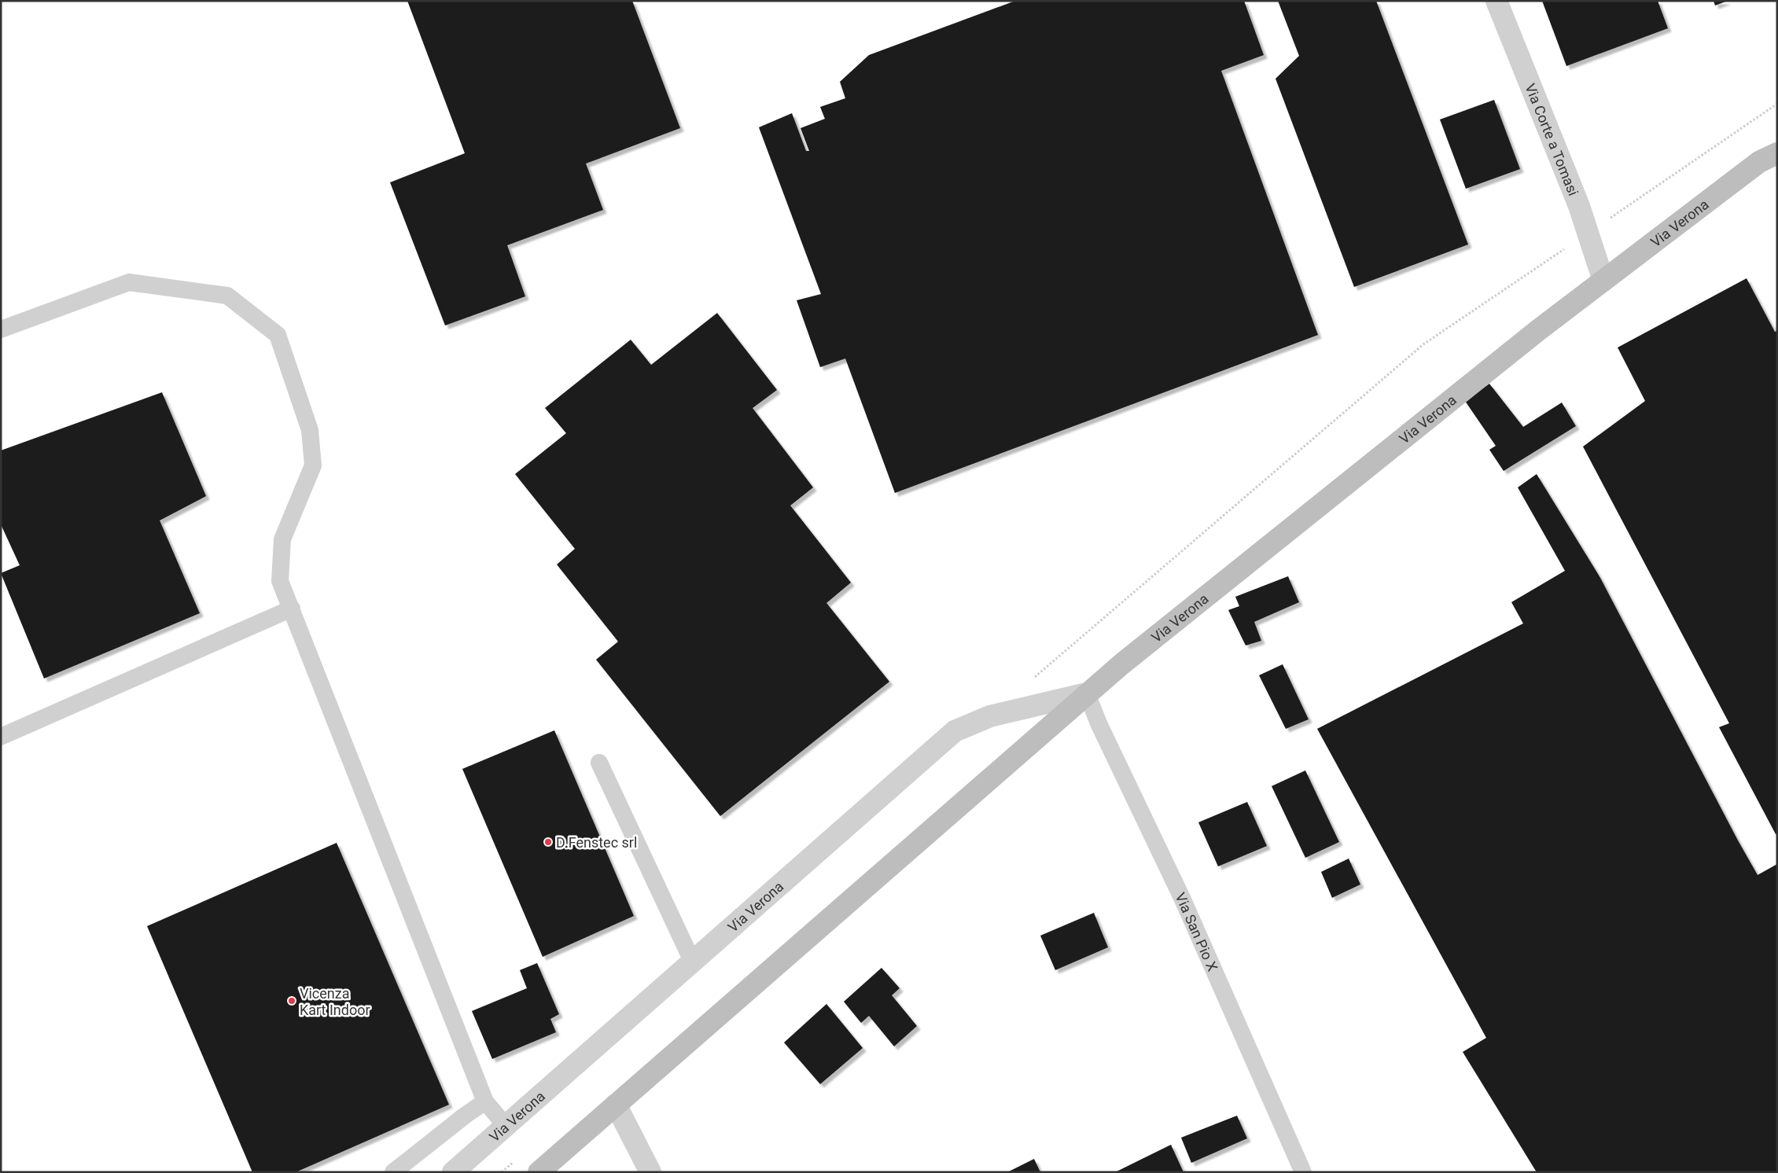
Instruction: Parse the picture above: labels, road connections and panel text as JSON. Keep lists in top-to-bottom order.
{
  "streets": {
    "main road": ["Via Verona"],
    "street": ["Via Corte a Tomasi"],
    "lane": ["Via San Pio X"]
  },
  "crossings": [
    ["Via Corte a Tomasi", "Via Verona"],
    ["Via Verona", "Via San Pio X"]
  ],
  "places": ["D.Fenstec srl", "Vicenza Kart Indoor"]
}
